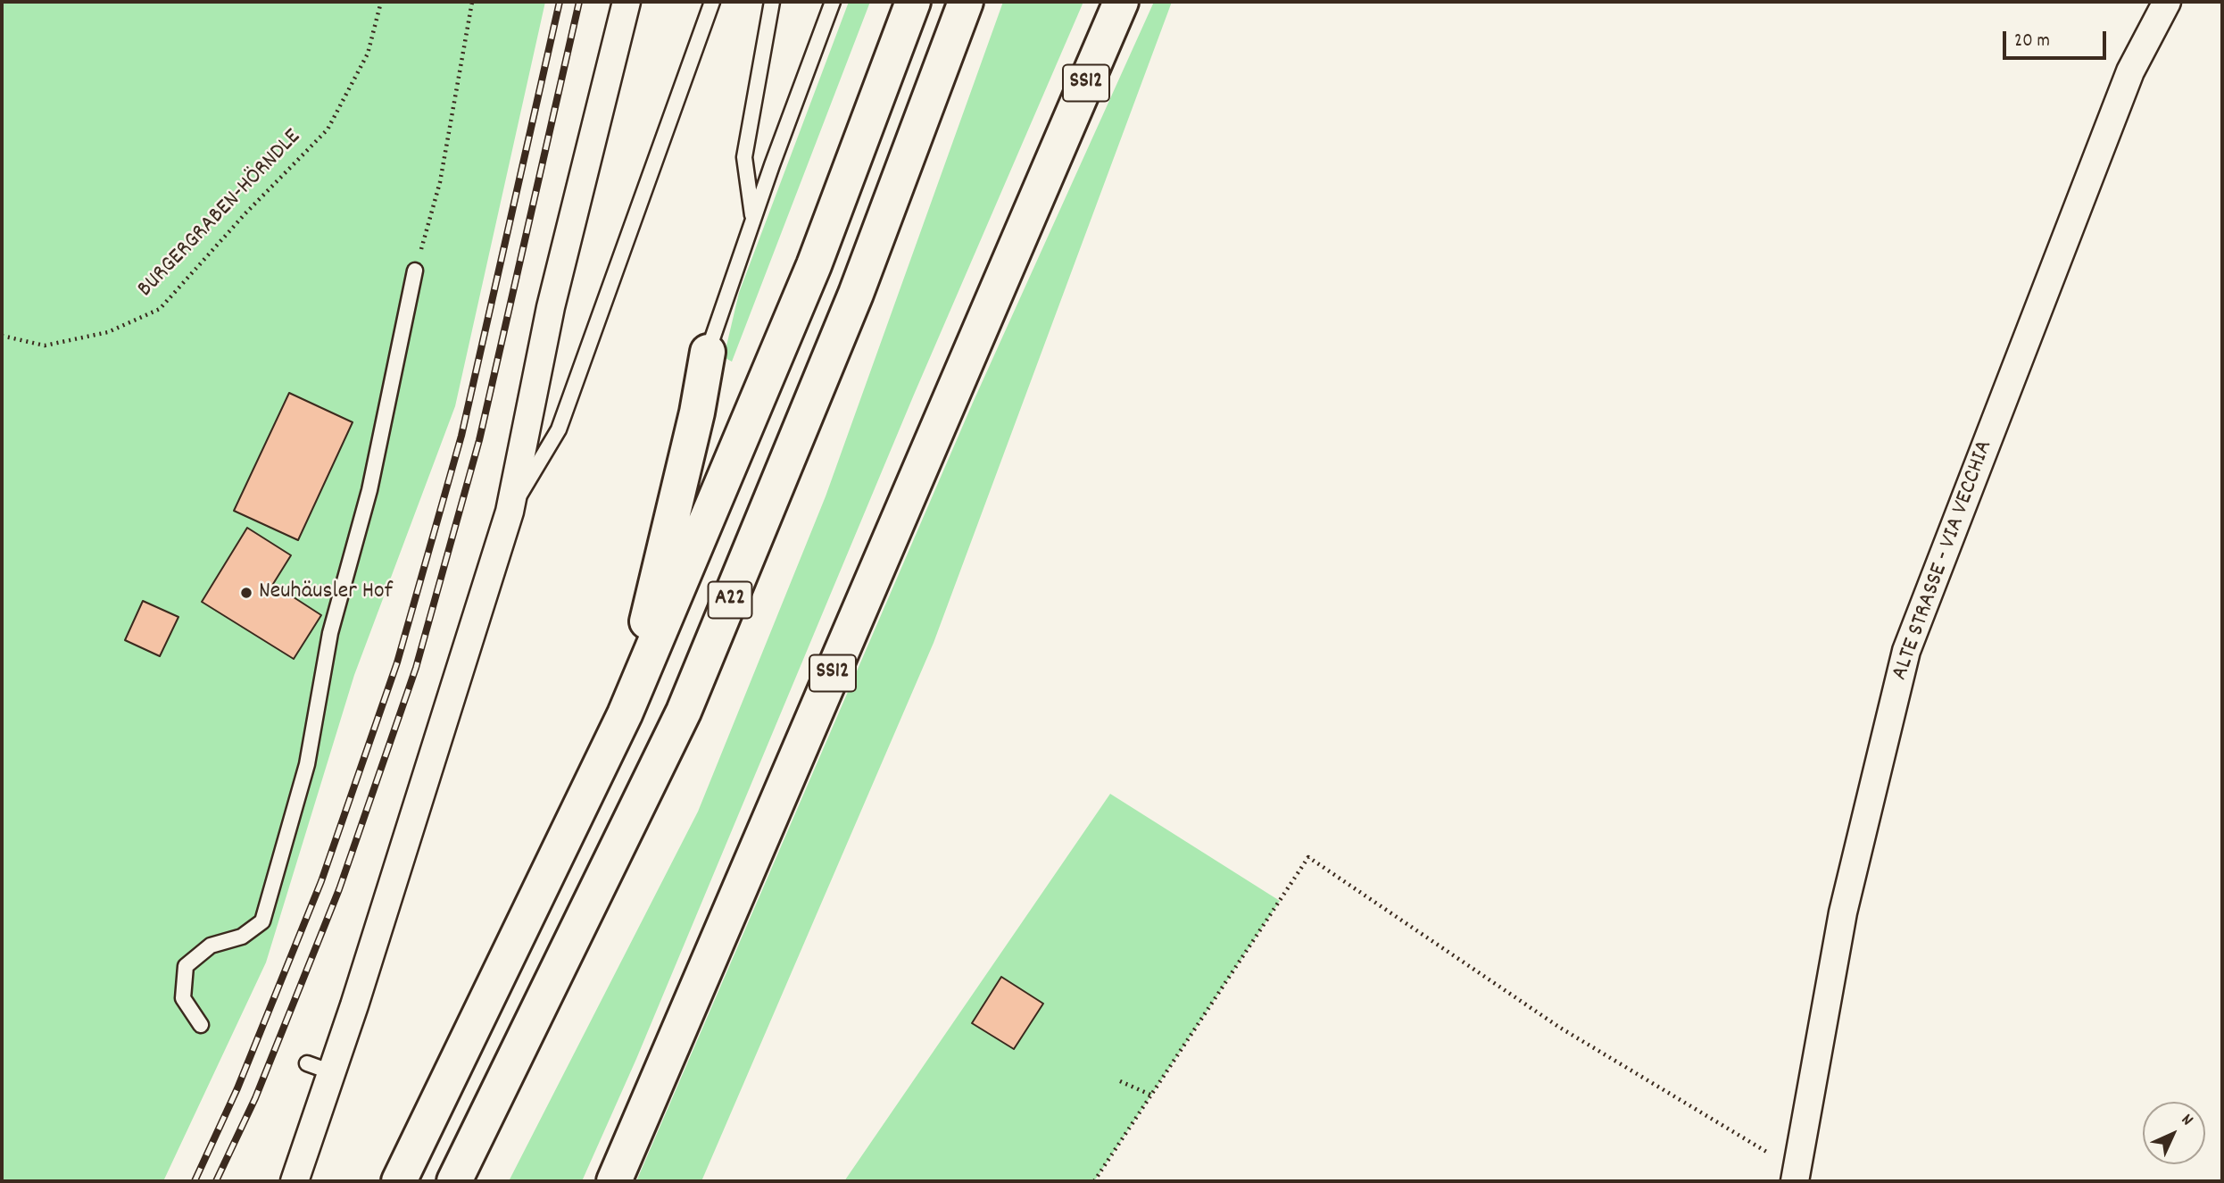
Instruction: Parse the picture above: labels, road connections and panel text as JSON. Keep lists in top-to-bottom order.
{
  "streets": {
    "main road": ["SS12", "A22"],
    "street": ["ALTE STRASSE - VIA VECCHIA"],
    "path": ["BURGERGRABEN-HÖRNDLE"]
  },
  "places": ["Neuhäusler Hof"],
  "scale_bar": "20 m",
  "north": "top right"
}
